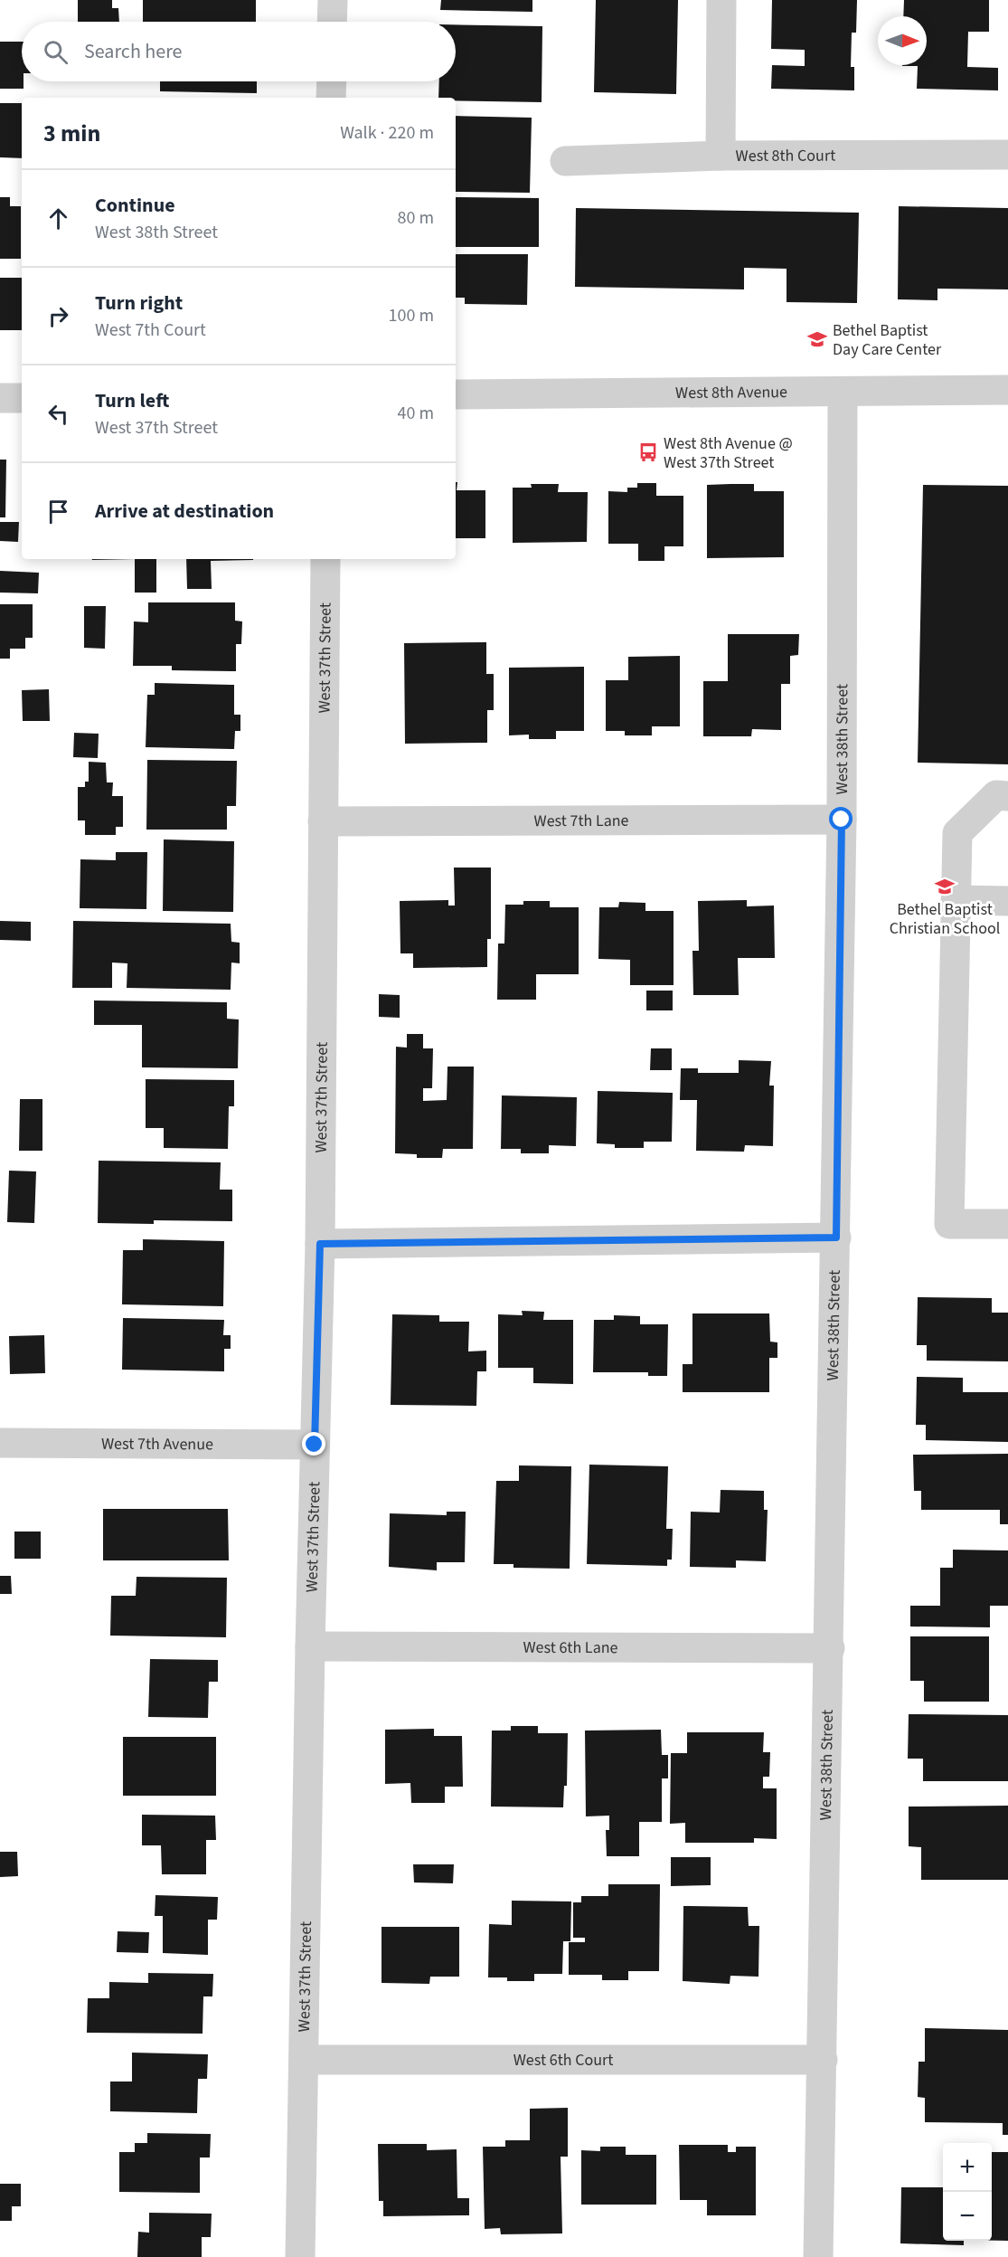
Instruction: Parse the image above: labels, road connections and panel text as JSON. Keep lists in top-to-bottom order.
{
  "streets": {
    "street": [
      "West 8th Court",
      "West 8th Avenue",
      "West 37th Street",
      "West 38th Street",
      "West 7th Lane",
      "West 7th Avenue",
      "West 6th Lane",
      "West 6th Court"
    ]
  },
  "crossings": [
    ["West 8th Avenue", "West 38th Street"],
    ["West 37th Street", "West 7th Lane"],
    ["West 37th Street", "West 7th Avenue"],
    ["West 37th Street", "West 6th Lane"],
    ["West 37th Street", "West 6th Court"],
    ["West 38th Street", "West 7th Lane"],
    ["West 38th Street", "West 6th Lane"],
    ["West 38th Street", "West 6th Court"]
  ],
  "places": {
    "school or university": ["Bethel Baptist Day Care Center", "Bethel Baptist Christian School"],
    "bus stop": ["West 8th Avenue @ West 37th Street"]
  },
  "north": "right",
  "page": {
    "search": "Search here",
    "heading": ["3 min", "Walk · 220 m"],
    "list": [
      ["Continue", "West 38th Street", "80 m"],
      ["Turn right", "West 7th Court", "100 m"],
      ["Turn left", "West 37th Street", "40 m"],
      "Arrive at destination"
    ],
    "map_buttons": ["+", "−"]
  }
}
